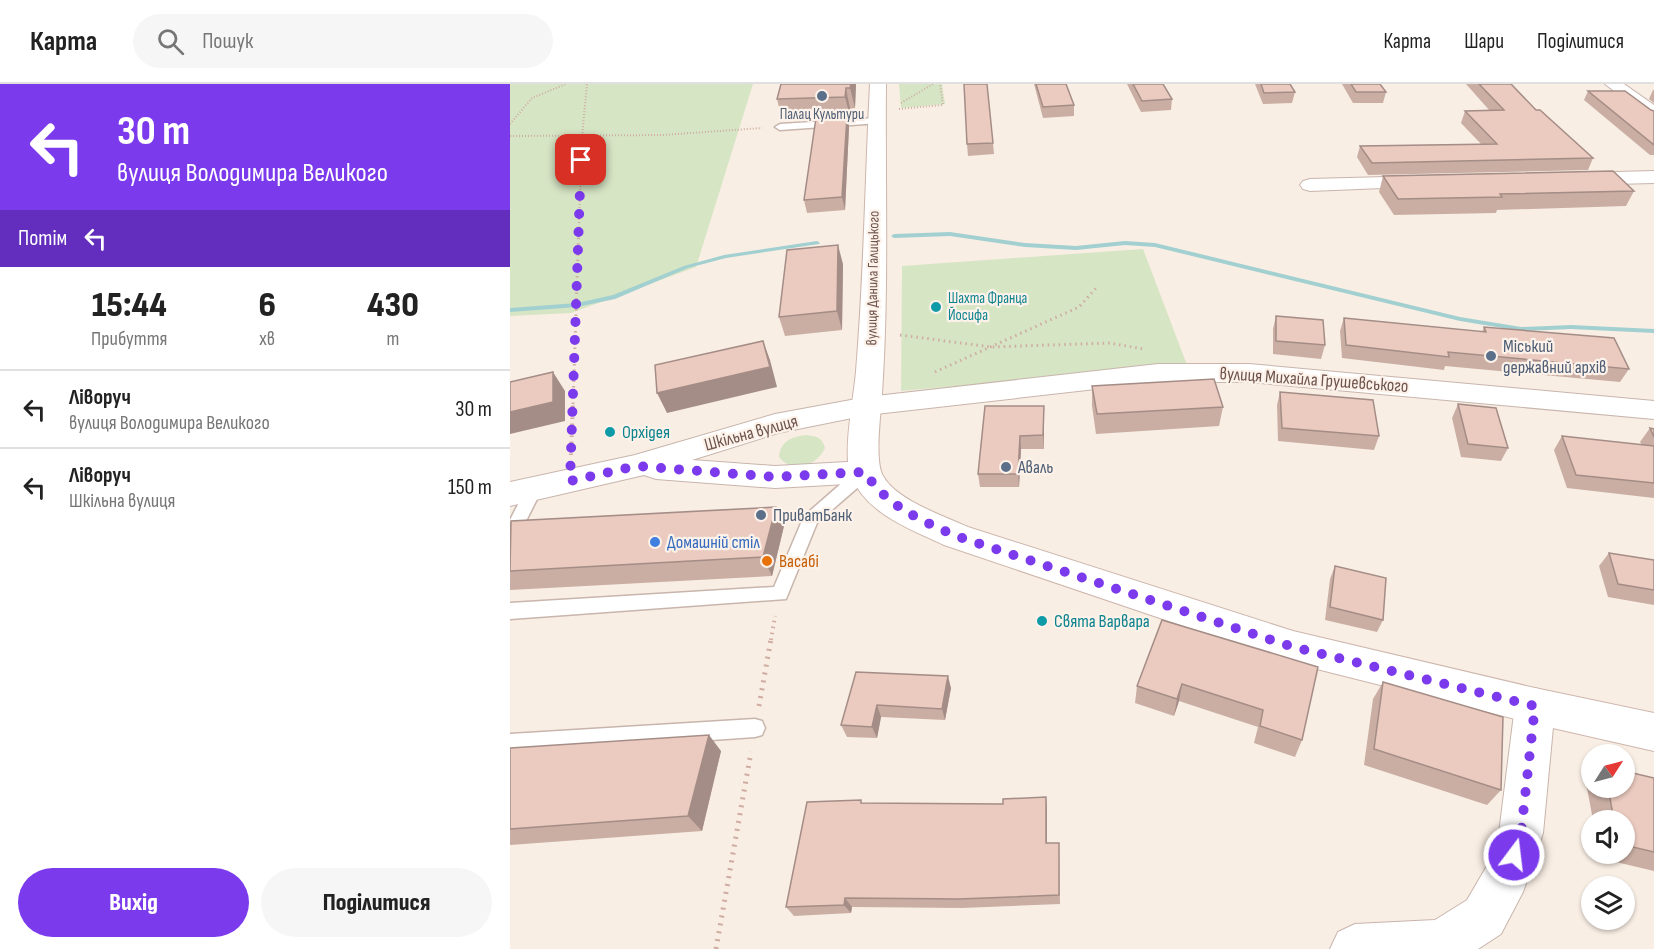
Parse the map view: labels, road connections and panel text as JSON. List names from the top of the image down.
{
  "streets": {
    "street": ["вулиця Данила Галицького", "вулиця Михайла Грушевського", "Шкільна вулиця"]
  },
  "crossings": [
    ["вулиця Данила Галицького", "вулиця Михайла Грушевського"],
    ["вулиця Данила Галицького", "Шкільна вулиця"],
    ["вулиця Михайла Грушевського", "Шкільна вулиця"]
  ],
  "places": [
    "Палац Культури",
    "Шахта Франца Йосифа",
    "Міський державний архів",
    "Орхідея",
    "Аваль",
    "ПриватБанк",
    "Домашній стіл",
    "Васабі",
    "Свята Варвара"
  ],
  "north": "top right",
  "page": {
    "header": "Карта",
    "search": "Пошук",
    "nav": ["Карта", "Шари", "Поділитися"],
    "turn": ["30 m", "вулиця Володимира Великого"],
    "then": "Потім",
    "eta": [
      "15:44",
      "Прибуття",
      "6",
      "хв",
      "430",
      "m"
    ],
    "list": [
      {
        "name": "Ліворуч",
        "note": "вулиця Володимира Великого",
        "value": "30 m"
      },
      {
        "name": "Ліворуч",
        "note": "Шкільна вулиця",
        "value": "150 m"
      }
    ],
    "buttons": ["Вихід", "Поділитися"]
  }
}
